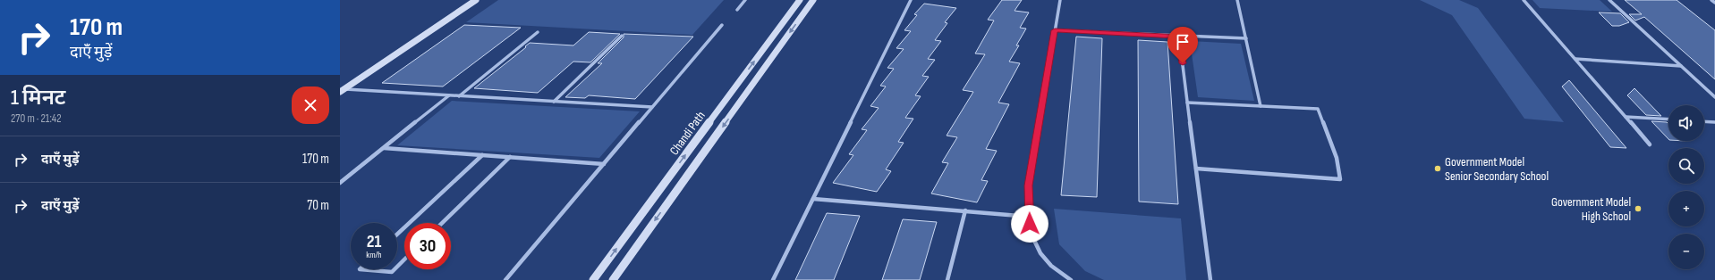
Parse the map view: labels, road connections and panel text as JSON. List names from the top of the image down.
{
  "streets": {
    "main road": ["Chandi Path"]
  },
  "places": ["Government Model Senior Secondary School", "Government Model High School"],
  "page": {
    "turn": ["170 m", "दाएँ मुड़ें"],
    "heading": ["1 मिनट", "270 m · 21:42"],
    "map_buttons": ["+", "−"],
    "list": [
      {
        "name": "दाएँ मुड़ें",
        "value": "170 m"
      },
      {
        "name": "दाएँ मुड़ें",
        "value": "70 m"
      }
    ],
    "speed": "21 km/h",
    "limit": "30"
  }
}
